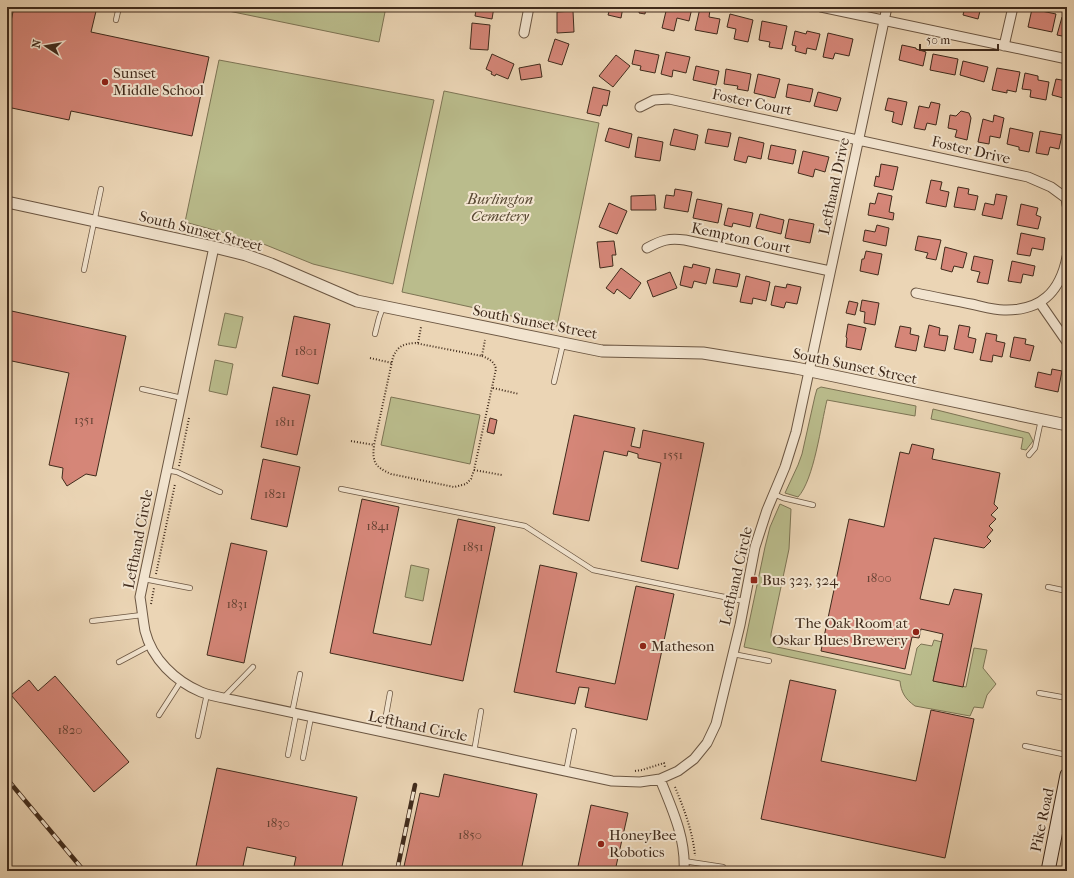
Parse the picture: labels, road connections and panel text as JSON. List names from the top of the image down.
{
  "streets": {
    "main road": ["Pike Road"],
    "street": [
      "Foster Court",
      "Foster Drive",
      "Lefthand Drive",
      "South Sunset Street",
      "Kempton Court",
      "Lefthand Circle"
    ]
  },
  "crossings": [
    ["Foster Court", "Foster Drive"],
    ["Foster Court", "Lefthand Drive"],
    ["Foster Drive", "Lefthand Drive"],
    ["Lefthand Drive", "South Sunset Street"],
    ["Lefthand Drive", "Kempton Court"],
    ["Lefthand Drive", "Lefthand Circle"],
    ["South Sunset Street", "Lefthand Circle"]
  ],
  "parks": ["Burlington Cemetery"],
  "places": {
    "other": [
      "Sunset Middle School",
      "The Oak Room at Oskar Blues Brewery",
      "Matheson",
      "HoneyBee Robotics"
    ],
    "transit": ["Bus 323, 324"]
  },
  "house_numbers": [
    "1801",
    "1351",
    "1811",
    "1551",
    "1821",
    "1841",
    "1851",
    "1800",
    "1831",
    "1820",
    "1830",
    "1850"
  ],
  "scale_bar": "50 m",
  "north": "left"
}
